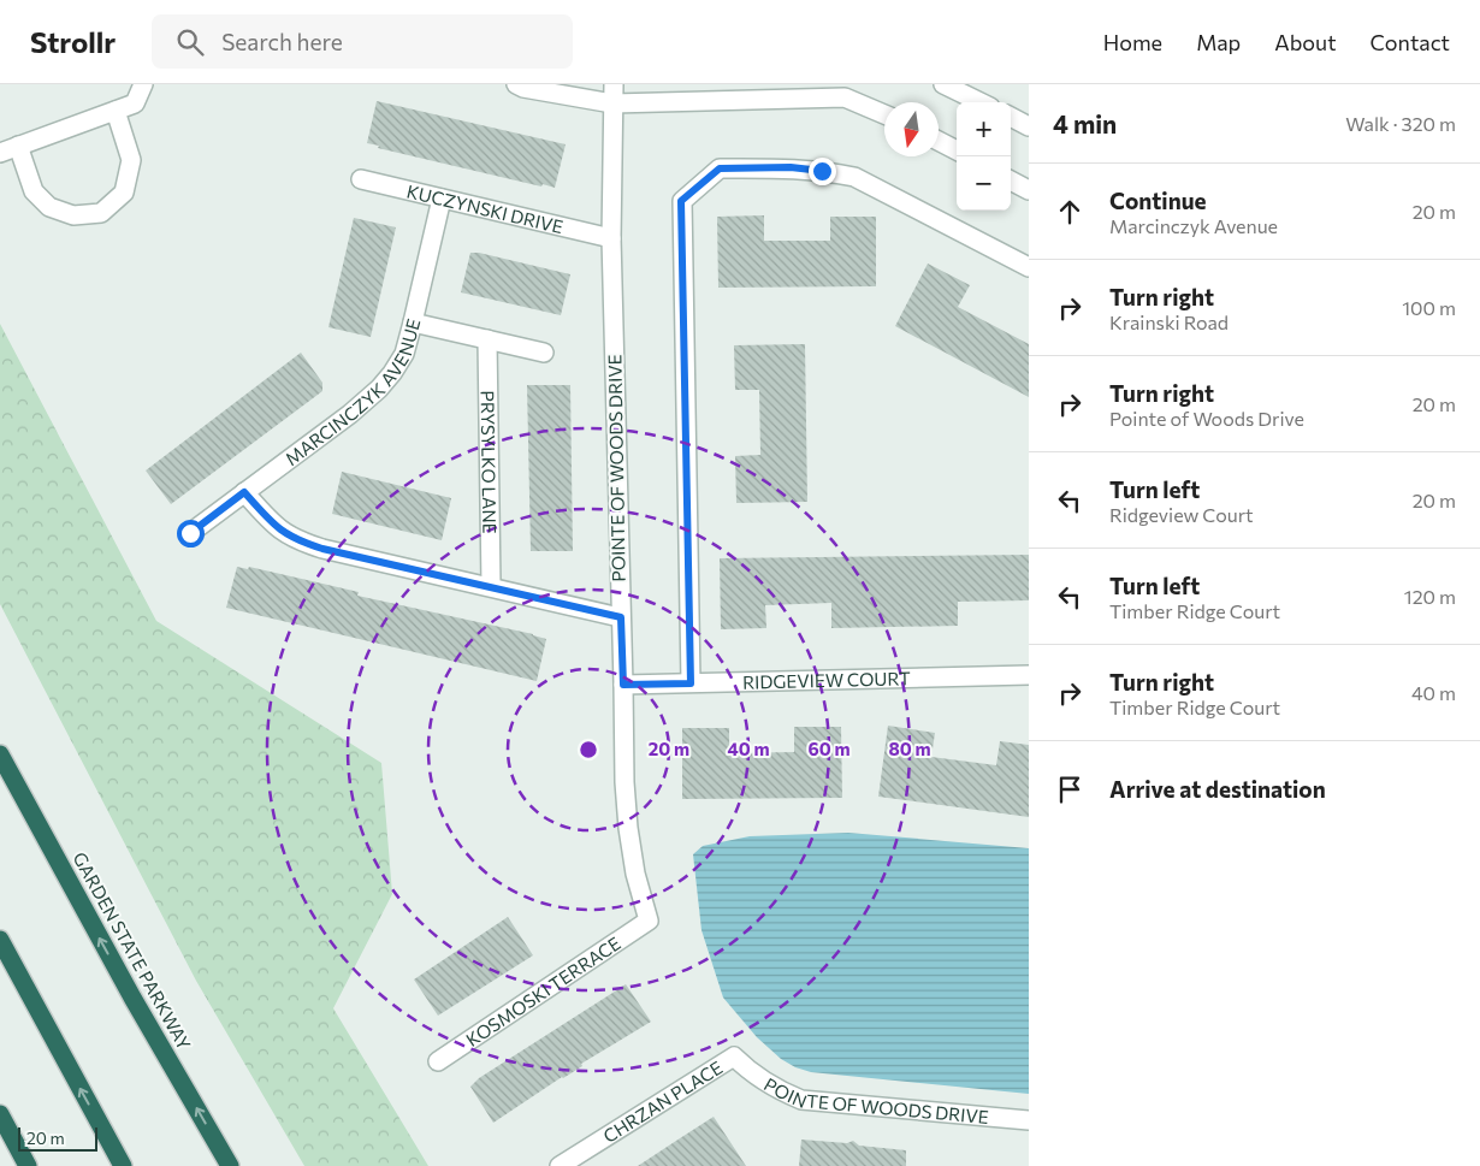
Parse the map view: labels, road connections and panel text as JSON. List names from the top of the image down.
{
  "streets": {
    "highway": ["GARDEN STATE PARKWAY"],
    "street": [
      "KUCZYNSKI DRIVE",
      "MARCINCZYK AVENUE",
      "PRYSYLKO LANE",
      "POINTE OF WOODS DRIVE",
      "RIDGEVIEW COURT",
      "KOSMOSKI TERRACE",
      "CHRZAN PLACE"
    ]
  },
  "crossings": [
    ["KUCZYNSKI DRIVE", "MARCINCZYK AVENUE"],
    ["KUCZYNSKI DRIVE", "POINTE OF WOODS DRIVE"],
    ["POINTE OF WOODS DRIVE", "RIDGEVIEW COURT"],
    ["POINTE OF WOODS DRIVE", "KOSMOSKI TERRACE"],
    ["POINTE OF WOODS DRIVE", "CHRZAN PLACE"]
  ],
  "scale_bar": "20 m",
  "north": "bottom",
  "page": {
    "header": "Strollr",
    "search": "Search here",
    "nav": [
      "Home",
      "Map",
      "About",
      "Contact"
    ],
    "heading": ["4 min", "Walk · 320 m"],
    "map_buttons": ["+", "−"],
    "list": [
      ["Continue", "Marcinczyk Avenue", "20 m"],
      ["Turn right", "Krainski Road", "100 m"],
      ["Turn right", "Pointe of Woods Drive", "20 m"],
      ["Turn left", "Ridgeview Court", "20 m"],
      ["Turn left", "Timber Ridge Court", "120 m"],
      ["Turn right", "Timber Ridge Court", "40 m"],
      "Arrive at destination"
    ],
    "scale": "20 m"
  },
  "rings": [
    "20 m",
    "40 m",
    "60 m",
    "80 m"
  ]
}
